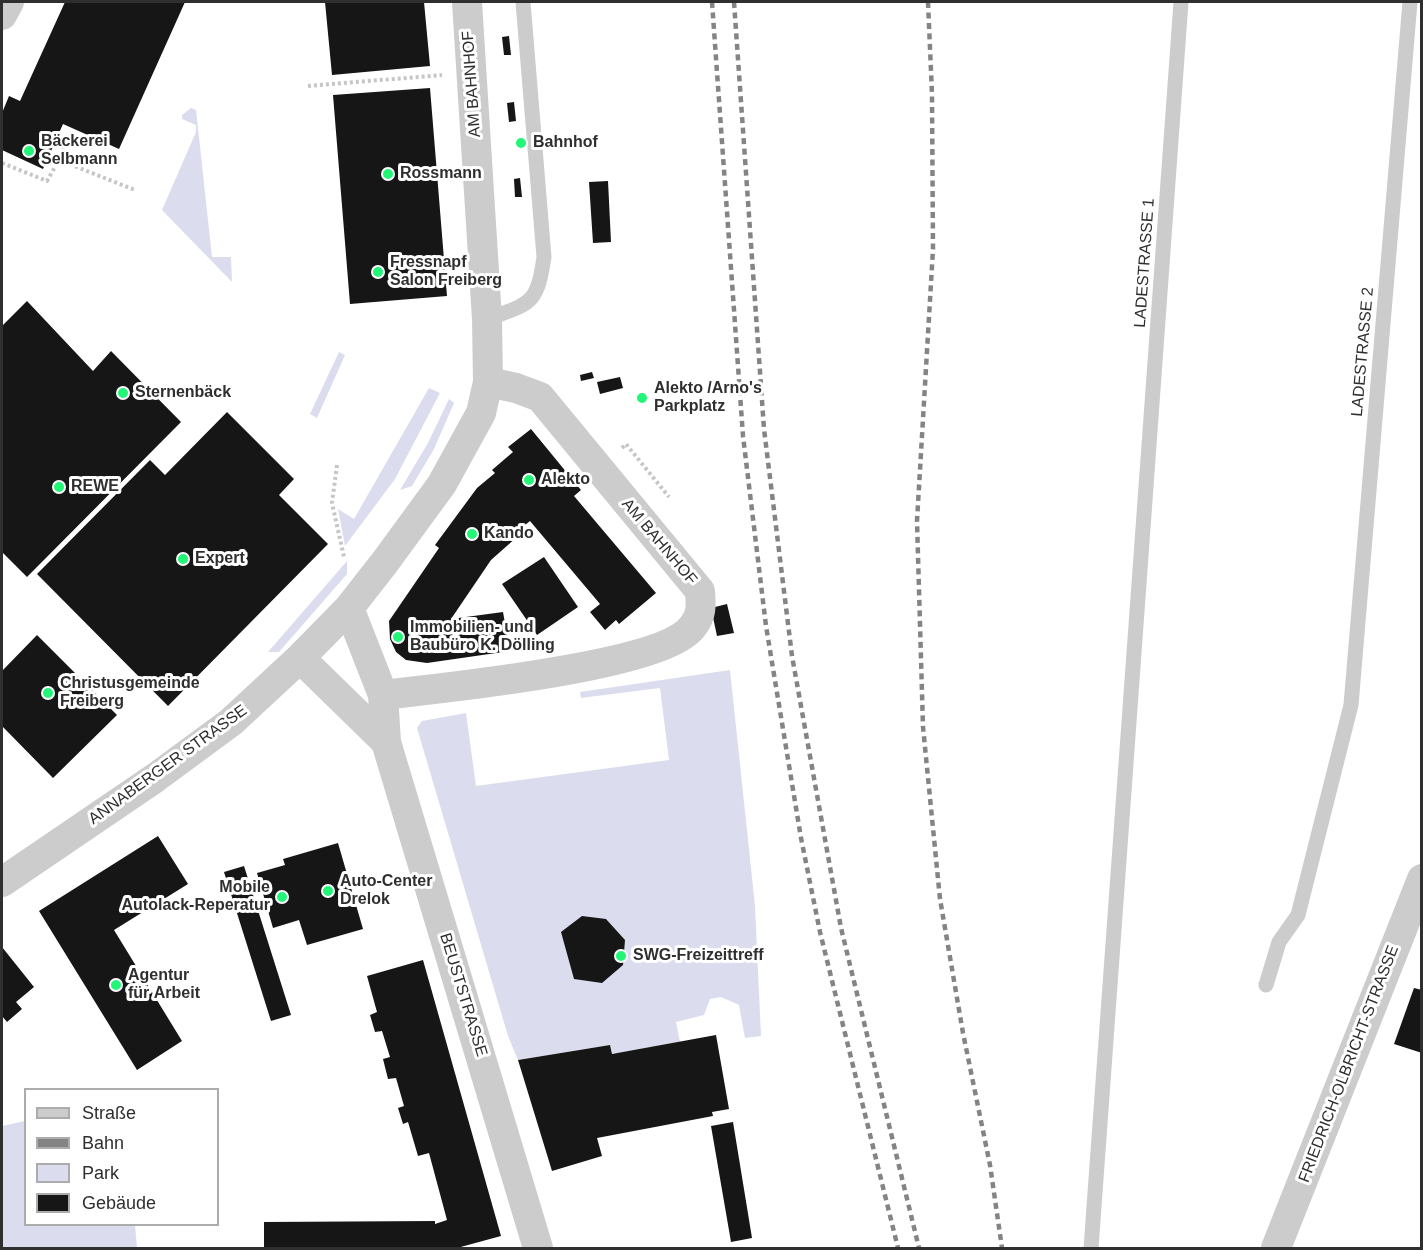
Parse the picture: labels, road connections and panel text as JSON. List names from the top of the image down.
{
  "streets": {
    "street": [
      "AM BAHNHOF",
      "ANNABERGER STRASSE",
      "BEUSTSTRASSE",
      "FRIEDRICH-OLBRICHT-STRASSE"
    ],
    "lane": ["LADESTRASSE 1", "LADESTRASSE 2"]
  },
  "crossings": [
    ["AM BAHNHOF", "ANNABERGER STRASSE"],
    ["AM BAHNHOF", "BEUSTSTRASSE"],
    ["ANNABERGER STRASSE", "BEUSTSTRASSE"]
  ],
  "places": [
    "Bahnhof",
    "Bäckerei Selbmann",
    "Rossmann",
    "Fressnapf Salon Freiberg",
    "Sternenbäck",
    "Alekto /Arno's Parkplatz",
    "Alekto",
    "REWE",
    "Kando",
    "Expert",
    "Immobilien- und Baubüro K. Dölling",
    "Christusgemeinde Freiberg",
    "Auto-Center Drelok",
    "Mobile Autolack-Reperatur",
    "SWG-Freizeittreff",
    "Agentur für Arbeit"
  ],
  "legend": [
    "Straße",
    "Bahn",
    "Park",
    "Gebäude"
  ]
}
